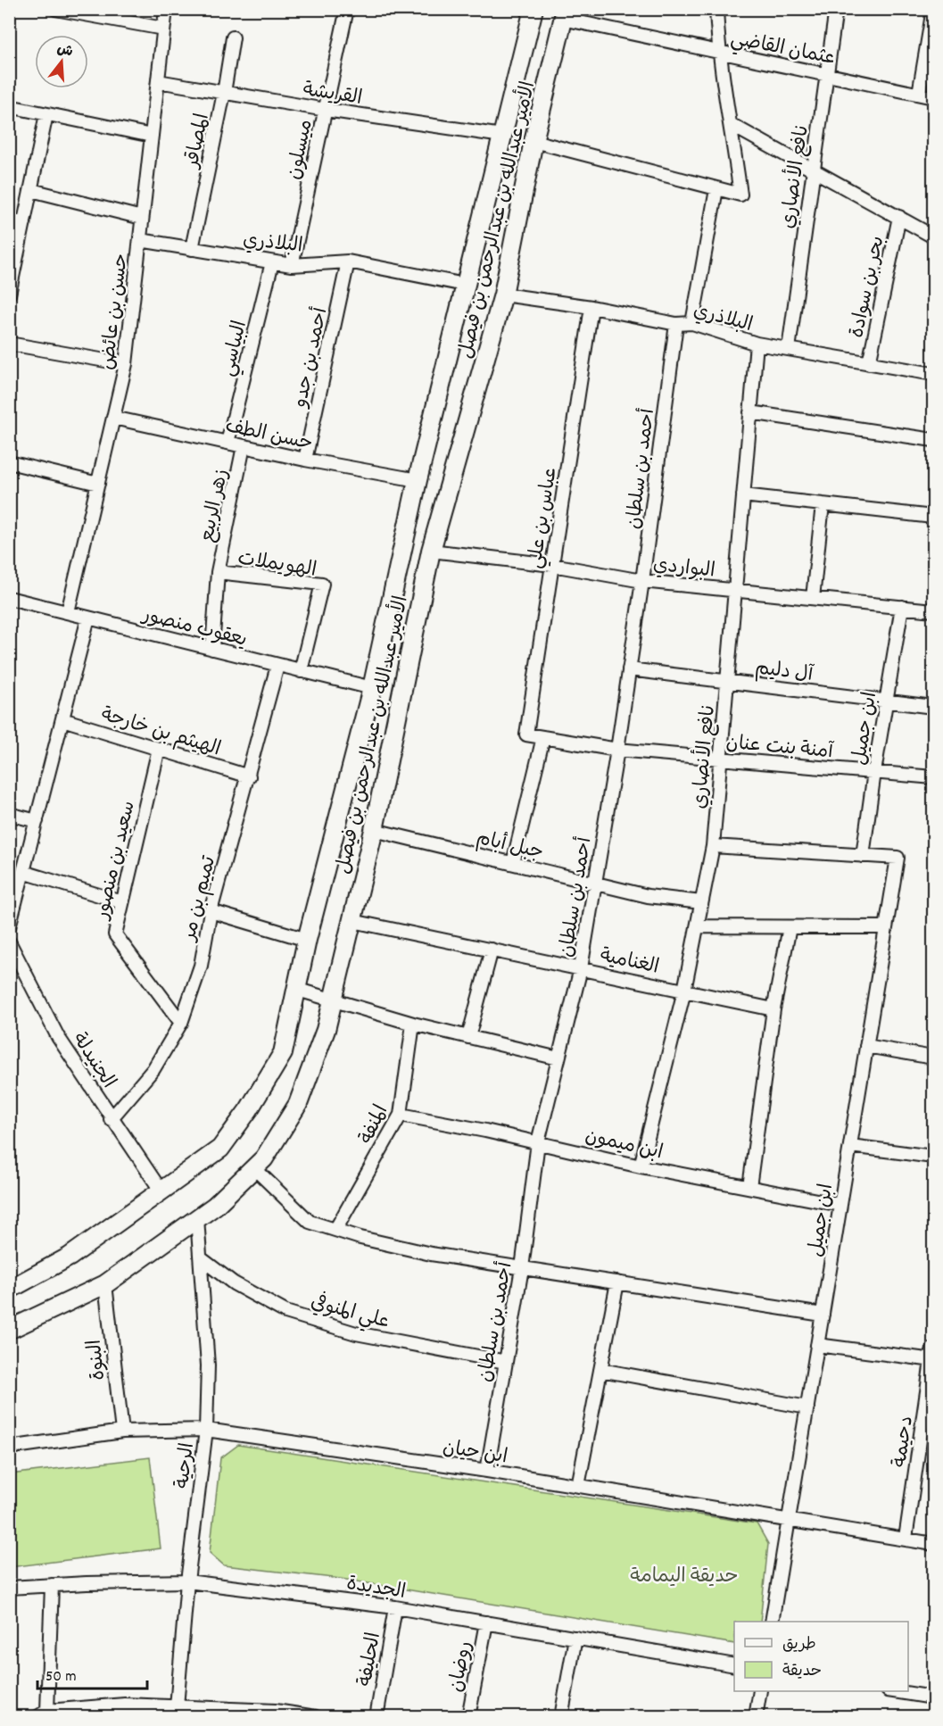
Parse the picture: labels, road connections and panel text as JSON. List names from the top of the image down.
{
  "streets": {
    "main road": ["الأمير عبدالله بن عبدالرحمن بن فيصل"],
    "street": [
      "عثمان القاضي",
      "القريشة",
      "المصاقر",
      "ميسلون",
      "نافع الأنصاري",
      "البلاذري",
      "بحر بن سوادة",
      "حسن بن عائض",
      "البياسي",
      "أحمد بن جدو",
      "حسن الطف",
      "أحمد بن سلطان",
      "زهر الربيع",
      "عباس بن علي",
      "الهويملات",
      "البواردي",
      "يعقوب منصور",
      "آل دليم",
      "ابن جميل",
      "الهيثم بن خارجة",
      "آمنة بنت عنان",
      "جبل أبام",
      "سعيد بن منصور",
      "تميم بن مر",
      "الغنامية",
      "الجنيدلة",
      "المنفة",
      "ابن ميمون",
      "علي المنوفي",
      "البنوة",
      "دحيمة",
      "ابن حيان",
      "الرحية",
      "الجديدة",
      "الحليفة",
      "روضان"
    ]
  },
  "crossings": [
    ["عثمان القاضي", "نافع الأنصاري"],
    ["عثمان القاضي", "الأمير عبدالله بن عبدالرحمن بن فيصل"],
    ["القريشة", "المصاقر"],
    ["القريشة", "ميسلون"],
    ["القريشة", "الأمير عبدالله بن عبدالرحمن بن فيصل"],
    ["القريشة", "حسن بن عائض"],
    ["المصاقر", "البلاذري"],
    ["ميسلون", "البلاذري"],
    ["نافع الأنصاري", "البلاذري"],
    ["نافع الأنصاري", "البواردي"],
    ["نافع الأنصاري", "آل دليم"],
    ["نافع الأنصاري", "ابن جميل"],
    ["نافع الأنصاري", "آمنة بنت عنان"],
    ["نافع الأنصاري", "جبل أبام"],
    ["نافع الأنصاري", "الغنامية"],
    ["نافع الأنصاري", "ابن ميمون"],
    ["الأمير عبدالله بن عبدالرحمن بن فيصل", "البلاذري"],
    ["الأمير عبدالله بن عبدالرحمن بن فيصل", "حسن الطف"],
    ["الأمير عبدالله بن عبدالرحمن بن فيصل", "البواردي"],
    ["الأمير عبدالله بن عبدالرحمن بن فيصل", "يعقوب منصور"],
    ["الأمير عبدالله بن عبدالرحمن بن فيصل", "جبل أبام"],
    ["الأمير عبدالله بن عبدالرحمن بن فيصل", "الغنامية"],
    ["الأمير عبدالله بن عبدالرحمن بن فيصل", "الجنيدلة"],
    ["الأمير عبدالله بن عبدالرحمن بن فيصل", "البنوة"],
    ["الأمير عبدالله بن عبدالرحمن بن فيصل", "الرحية"],
    ["البلاذري", "بحر بن سوادة"],
    ["البلاذري", "حسن بن عائض"],
    ["البلاذري", "البياسي"],
    ["البلاذري", "أحمد بن جدو"],
    ["البلاذري", "أحمد بن سلطان"],
    ["البلاذري", "عباس بن علي"],
    ["حسن بن عائض", "حسن الطف"],
    ["حسن بن عائض", "يعقوب منصور"],
    ["البياسي", "حسن الطف"],
    ["أحمد بن جدو", "حسن الطف"],
    ["حسن الطف", "زهر الربيع"],
    ["أحمد بن سلطان", "البواردي"],
    ["أحمد بن سلطان", "آل دليم"],
    ["أحمد بن سلطان", "آمنة بنت عنان"],
    ["أحمد بن سلطان", "جبل أبام"],
    ["أحمد بن سلطان", "الغنامية"],
    ["أحمد بن سلطان", "ابن ميمون"],
    ["أحمد بن سلطان", "علي المنوفي"],
    ["أحمد بن سلطان", "ابن حيان"],
    ["زهر الربيع", "الهويملات"],
    ["عباس بن علي", "البواردي"],
    ["عباس بن علي", "آمنة بنت عنان"],
    ["الهويملات", "يعقوب منصور"],
    ["البواردي", "ابن جميل"],
    ["يعقوب منصور", "تميم بن مر"],
    ["آل دليم", "ابن جميل"],
    ["ابن جميل", "آمنة بنت عنان"],
    ["ابن جميل", "ابن ميمون"],
    ["ابن جميل", "ابن حيان"],
    ["الهيثم بن خارجة", "سعيد بن منصور"],
    ["الهيثم بن خارجة", "تميم بن مر"],
    ["سعيد بن منصور", "تميم بن مر"],
    ["تميم بن مر", "الجنيدلة"],
    ["المنفة", "ابن ميمون"],
    ["علي المنوفي", "الرحية"],
    ["البنوة", "ابن حيان"],
    ["دحيمة", "ابن حيان"],
    ["ابن حيان", "الرحية"],
    ["الرحية", "الجديدة"],
    ["الجديدة", "الحليفة"],
    ["الجديدة", "روضان"]
  ],
  "parks": ["حديقة اليمامة"],
  "legend": ["طريق", "حديقة"],
  "scale_bar": "50 m",
  "north": "top"
}
